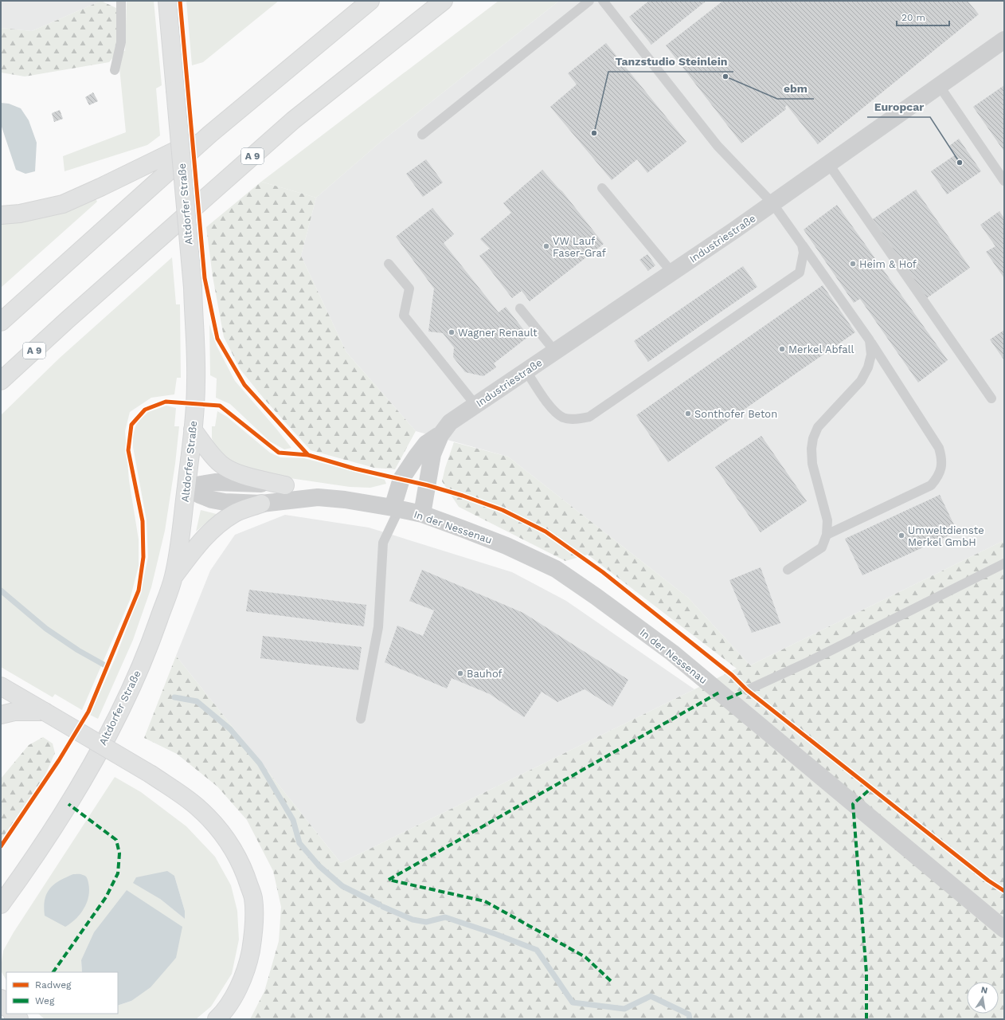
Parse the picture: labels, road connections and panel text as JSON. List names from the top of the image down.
{
  "streets": {
    "main road": ["A 9", "Altdorfer Straße"],
    "street": ["Industriestraße", "In der Nessenau"]
  },
  "crossings": [
    ["Altdorfer Straße", "In der Nessenau"],
    ["Industriestraße", "In der Nessenau"]
  ],
  "places": [
    "ebm",
    "Tanzstudio Steinlein",
    "Europcar",
    "VW Lauf Faser-Graf",
    "Heim & Hof",
    "Wagner Renault",
    "Merkel Abfall",
    "Sonthofer Beton",
    "Umweltdienste Merkel GmbH",
    "Bauhof"
  ],
  "legend": ["Radweg", "Weg"],
  "scale_bar": "20 m",
  "north": "top"
}
